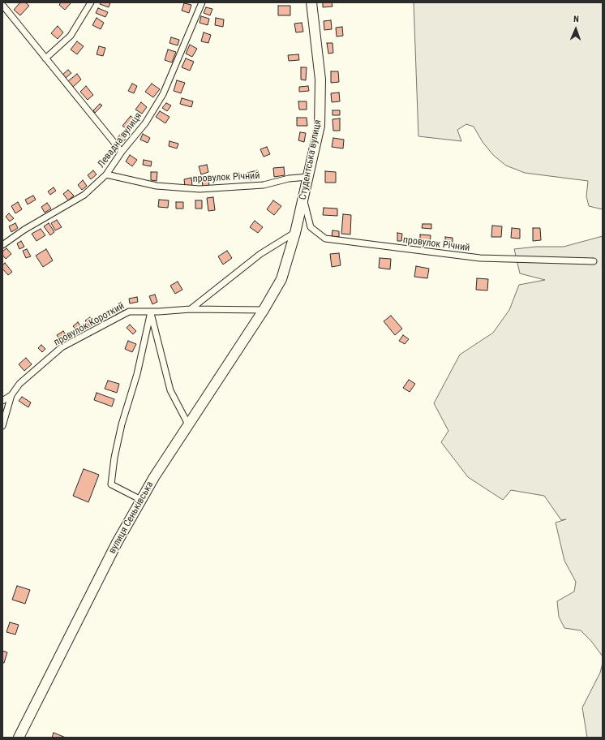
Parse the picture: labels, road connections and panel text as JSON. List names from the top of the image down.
{
  "streets": {
    "main road": ["Студентська вулиця", "вулиця Сенькiвська"],
    "street": [
      "Левадна вулиця",
      "провулок Річний",
      "провулок Рiчний",
      "провулок Короткий"
    ]
  },
  "crossings": [
    ["Левадна вулиця", "провулок Річний"],
    ["Студентська вулиця", "провулок Річний"],
    ["Студентська вулиця", "провулок Рiчний"],
    ["Студентська вулиця", "провулок Короткий"],
    ["Студентська вулиця", "вулиця Сенькiвська"],
    ["провулок Короткий", "вулиця Сенькiвська"]
  ],
  "north": "top"
}
